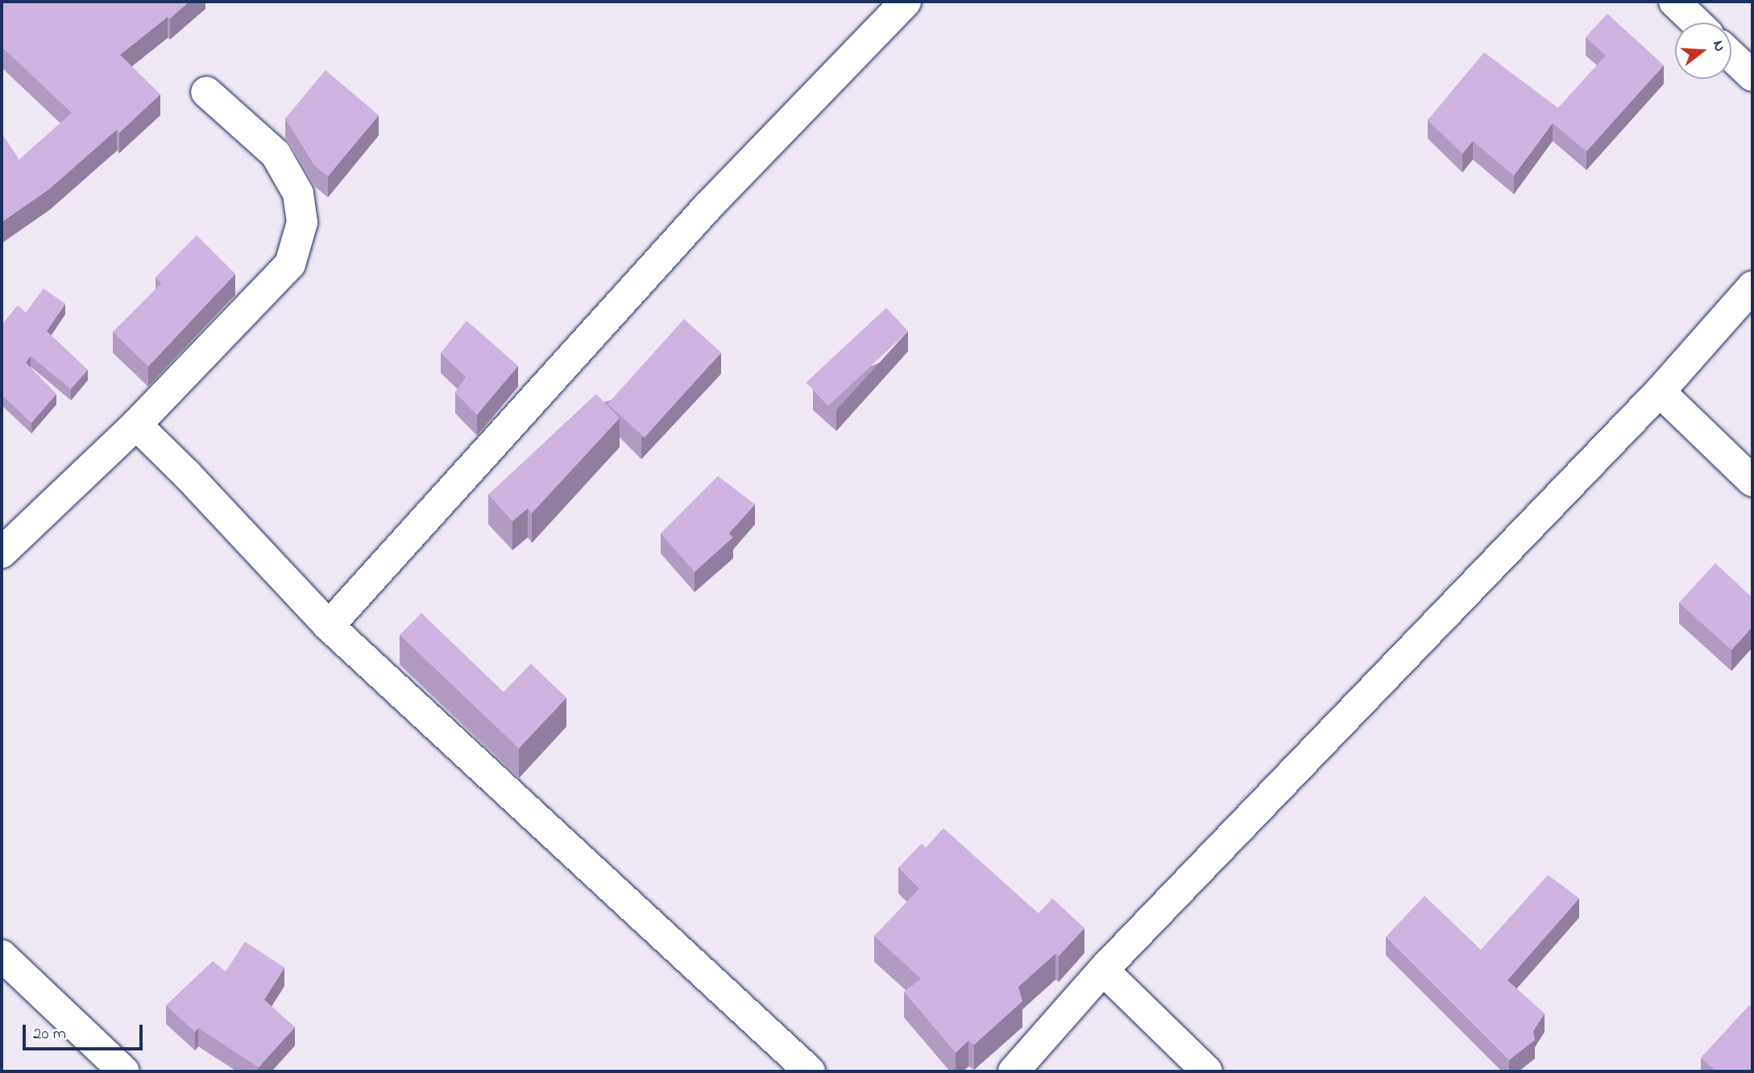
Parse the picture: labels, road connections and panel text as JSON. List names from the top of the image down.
{
  "scale_bar": "20 m",
  "north": "right"
}
